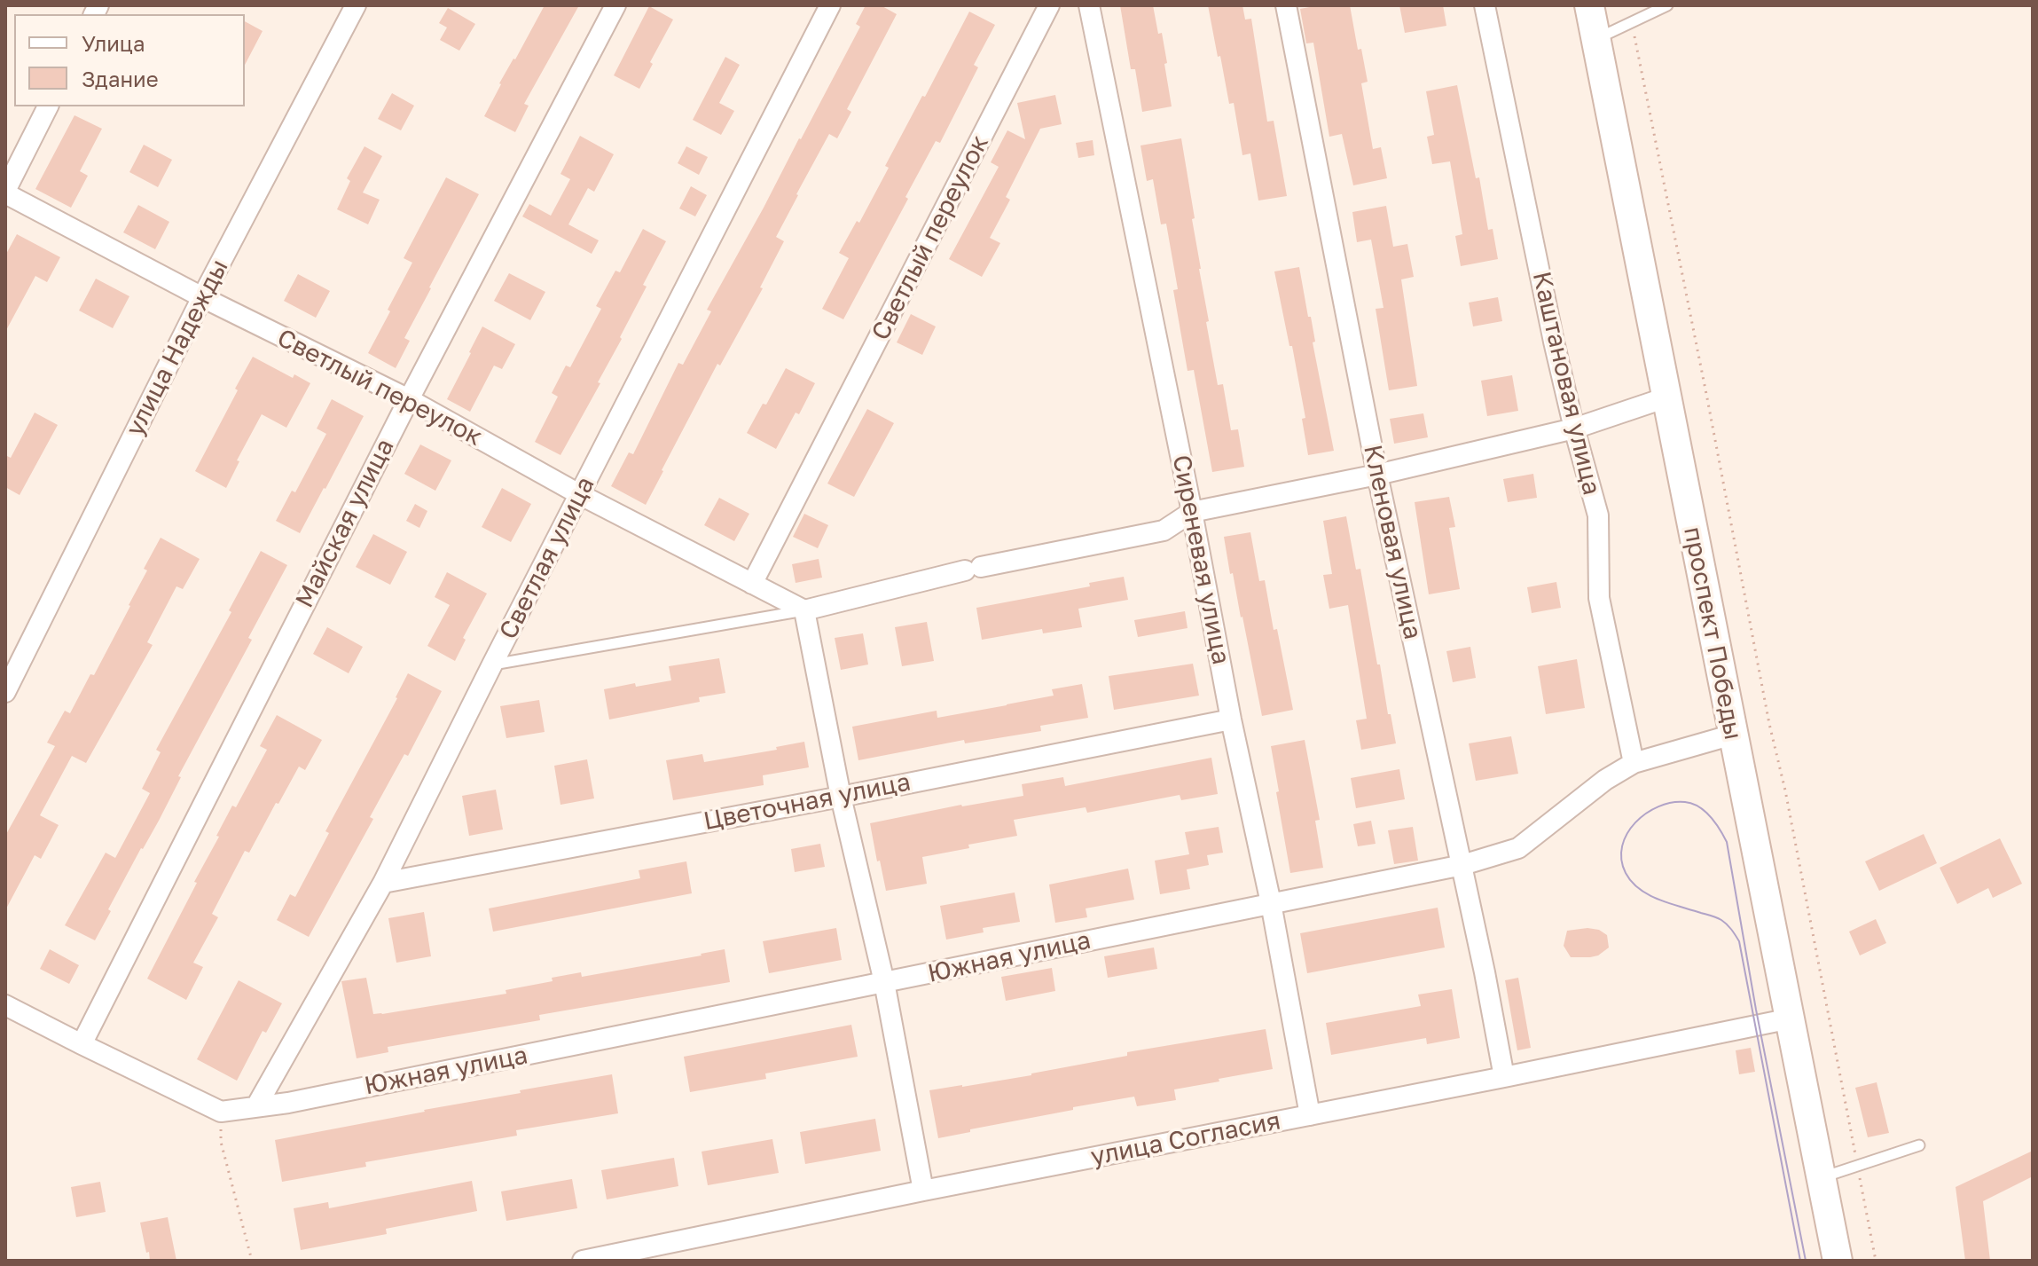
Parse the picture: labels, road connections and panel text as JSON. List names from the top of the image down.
{
  "streets": {
    "main road": ["проспект Победы"],
    "street": [
      "Светлый переулок",
      "улица Надежды",
      "Каштановая улица",
      "Майская улица",
      "Кленовая улица",
      "Светлая улица",
      "Сиреневая улица",
      "Цветочная улица",
      "Южная улица",
      "улица Согласия"
    ]
  },
  "crossings": [
    ["Светлый переулок", "улица Надежды"],
    ["Светлый переулок", "Майская улица"],
    ["Светлый переулок", "Светлая улица"],
    ["Каштановая улица", "Южная улица"],
    ["Кленовая улица", "Южная улица"],
    ["Кленовая улица", "улица Согласия"],
    ["Светлая улица", "Цветочная улица"],
    ["Светлая улица", "Южная улица"],
    ["Сиреневая улица", "Цветочная улица"],
    ["Сиреневая улица", "Южная улица"],
    ["Сиреневая улица", "улица Согласия"],
    ["проспект Победы", "Южная улица"],
    ["проспект Победы", "улица Согласия"]
  ],
  "legend": ["Улица", "Здание"]
}
